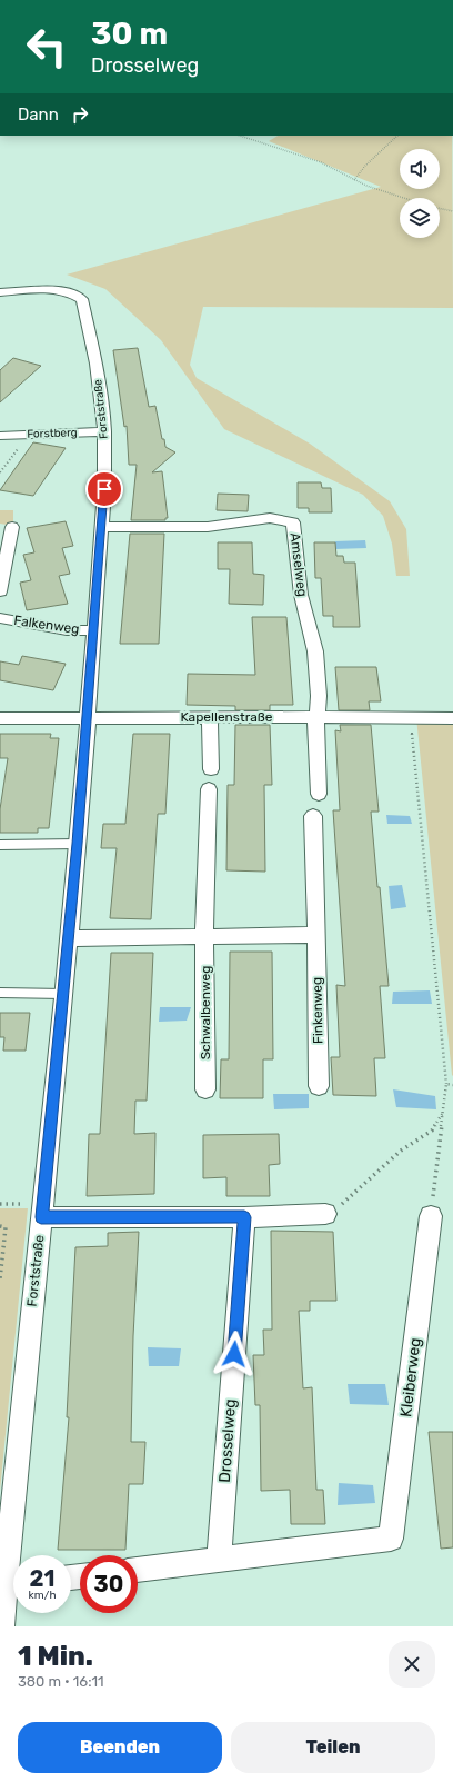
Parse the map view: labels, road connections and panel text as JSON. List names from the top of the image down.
{
  "streets": {
    "street": [
      "Forststraße",
      "Forstberg",
      "Amselweg",
      "Falkenweg",
      "Kapellenstraße",
      "Finkenweg",
      "Schwalbenweg",
      "Kleiberweg",
      "Drosselweg"
    ]
  },
  "crossings": [
    ["Forststraße", "Forstberg"],
    ["Forststraße", "Amselweg"],
    ["Forststraße", "Falkenweg"],
    ["Forststraße", "Kapellenstraße"],
    ["Amselweg", "Kapellenstraße"],
    ["Kleiberweg", "Drosselweg"]
  ],
  "page": {
    "turn": ["30 m", "Drosselweg"],
    "then": "Dann",
    "speed": "21 km/h",
    "limit": "30",
    "heading": ["1 Min.", "380 m · 16:11"],
    "buttons": ["Beenden", "Teilen"]
  }
}
